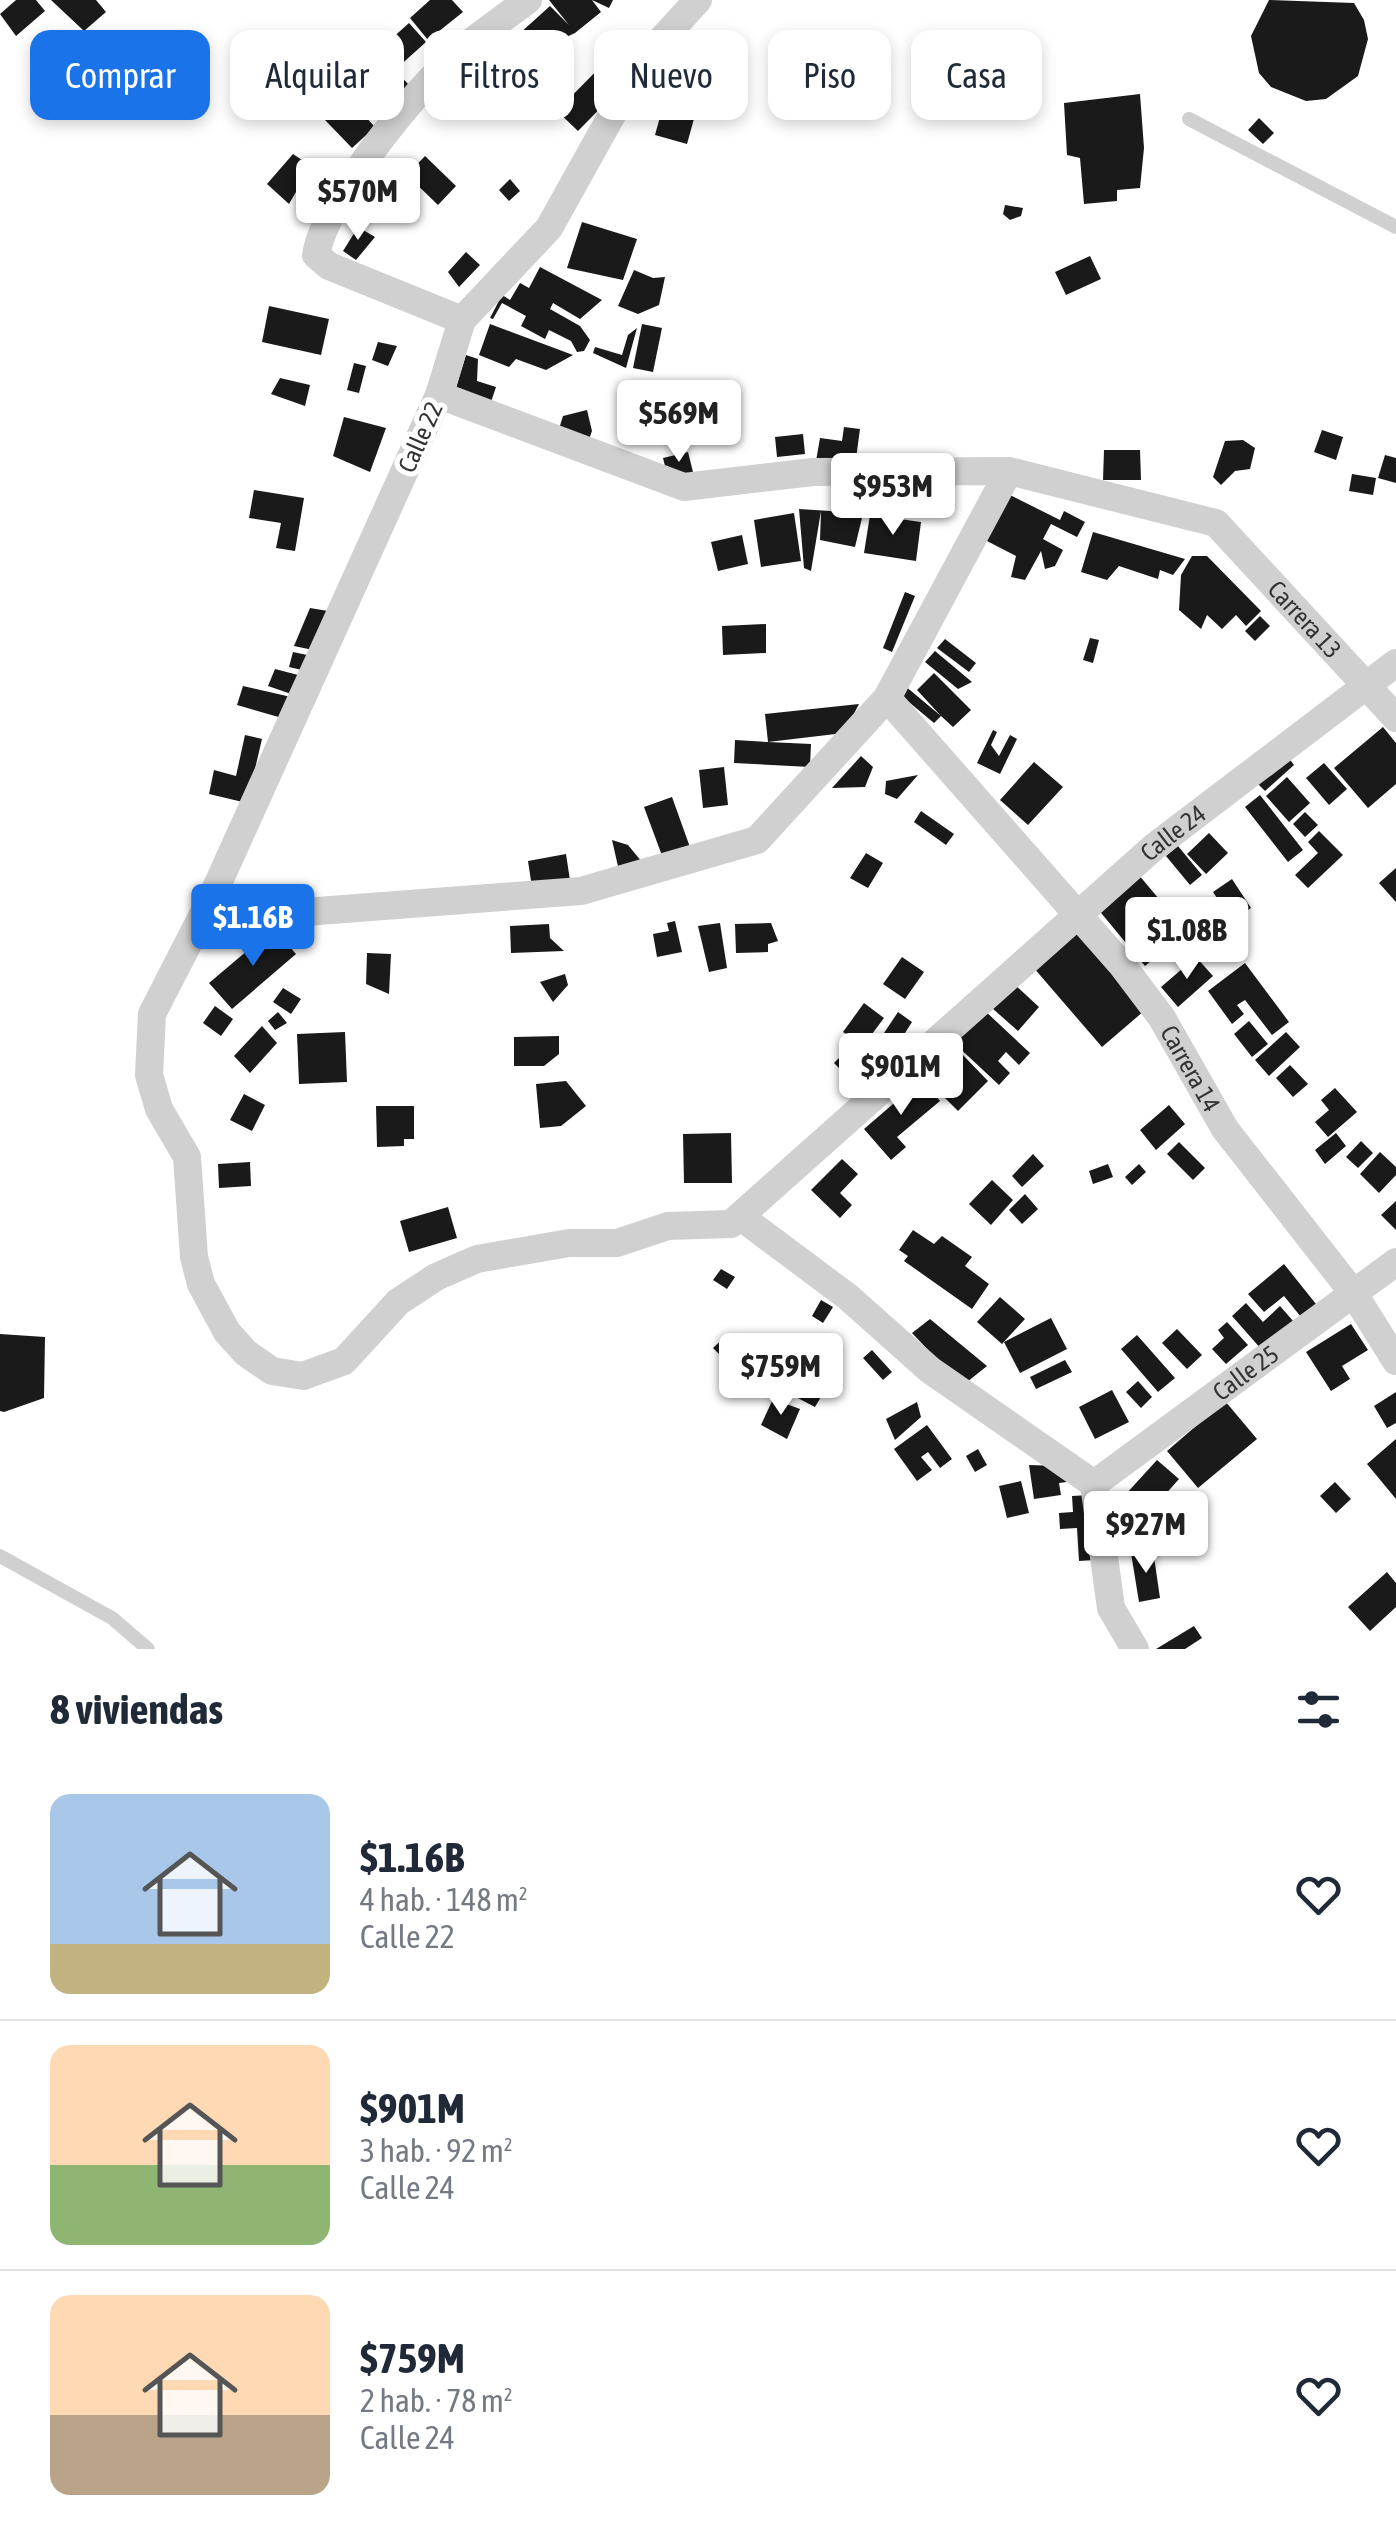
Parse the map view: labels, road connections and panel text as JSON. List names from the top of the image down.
{
  "streets": {
    "street": [
      "Calle 22",
      "Carrera 13",
      "Calle 24",
      "Carrera 14",
      "Calle 25"
    ]
  },
  "crossings": [
    ["Calle 22", "Calle 24"],
    ["Carrera 13", "Calle 24"],
    ["Calle 24", "Carrera 14"],
    ["Carrera 14", "Calle 25"]
  ],
  "page": {
    "chip": [
      "Comprar",
      "Alquilar",
      "Filtros",
      "Nuevo",
      "Piso",
      "Casa"
    ],
    "price": [
      "$570M",
      "$569M",
      "$953M",
      "$1.16B",
      "$1.08B",
      "$901M",
      "$759M",
      "$927M"
    ],
    "heading": "8 viviendas",
    "list": [
      {
        "name": "$1.16B",
        "note": "4 hab. · 148 m² · Calle 22"
      },
      {
        "name": "$901M",
        "note": "3 hab. · 92 m² · Calle 24"
      },
      {
        "name": "$759M",
        "note": "2 hab. · 78 m² · Calle 24"
      }
    ]
  }
}
